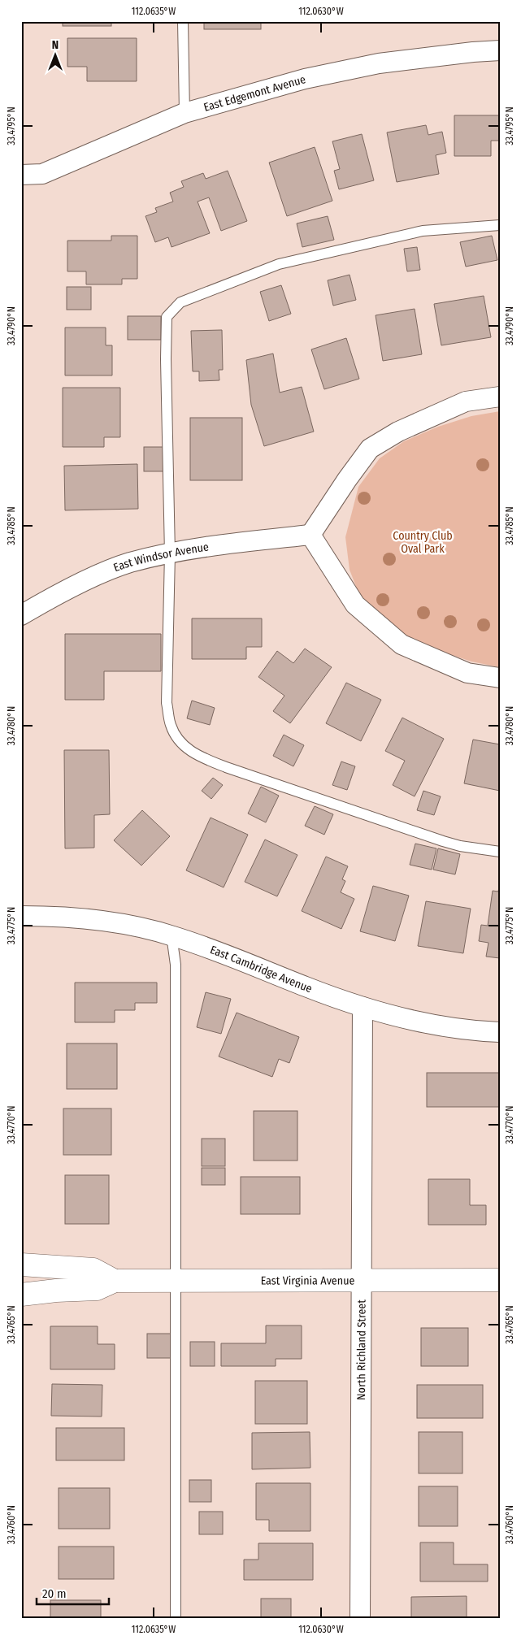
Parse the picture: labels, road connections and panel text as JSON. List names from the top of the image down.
{
  "streets": {
    "street": [
      "East Edgemont Avenue",
      "East Windsor Avenue",
      "East Cambridge Avenue",
      "East Virginia Avenue",
      "North Richland Street"
    ]
  },
  "crossings": [
    ["East Cambridge Avenue", "North Richland Street"],
    ["East Virginia Avenue", "North Richland Street"]
  ],
  "parks": ["Country Club Oval Park"],
  "scale_bar": "20 m",
  "north": "top",
  "coordinates": [
    "112.0635°W",
    "112.0630°W",
    "33.4795°N",
    "33.4790°N",
    "33.4785°N",
    "33.4780°N",
    "33.4775°N",
    "33.4770°N",
    "33.4765°N",
    "33.4760°N"
  ]
}
